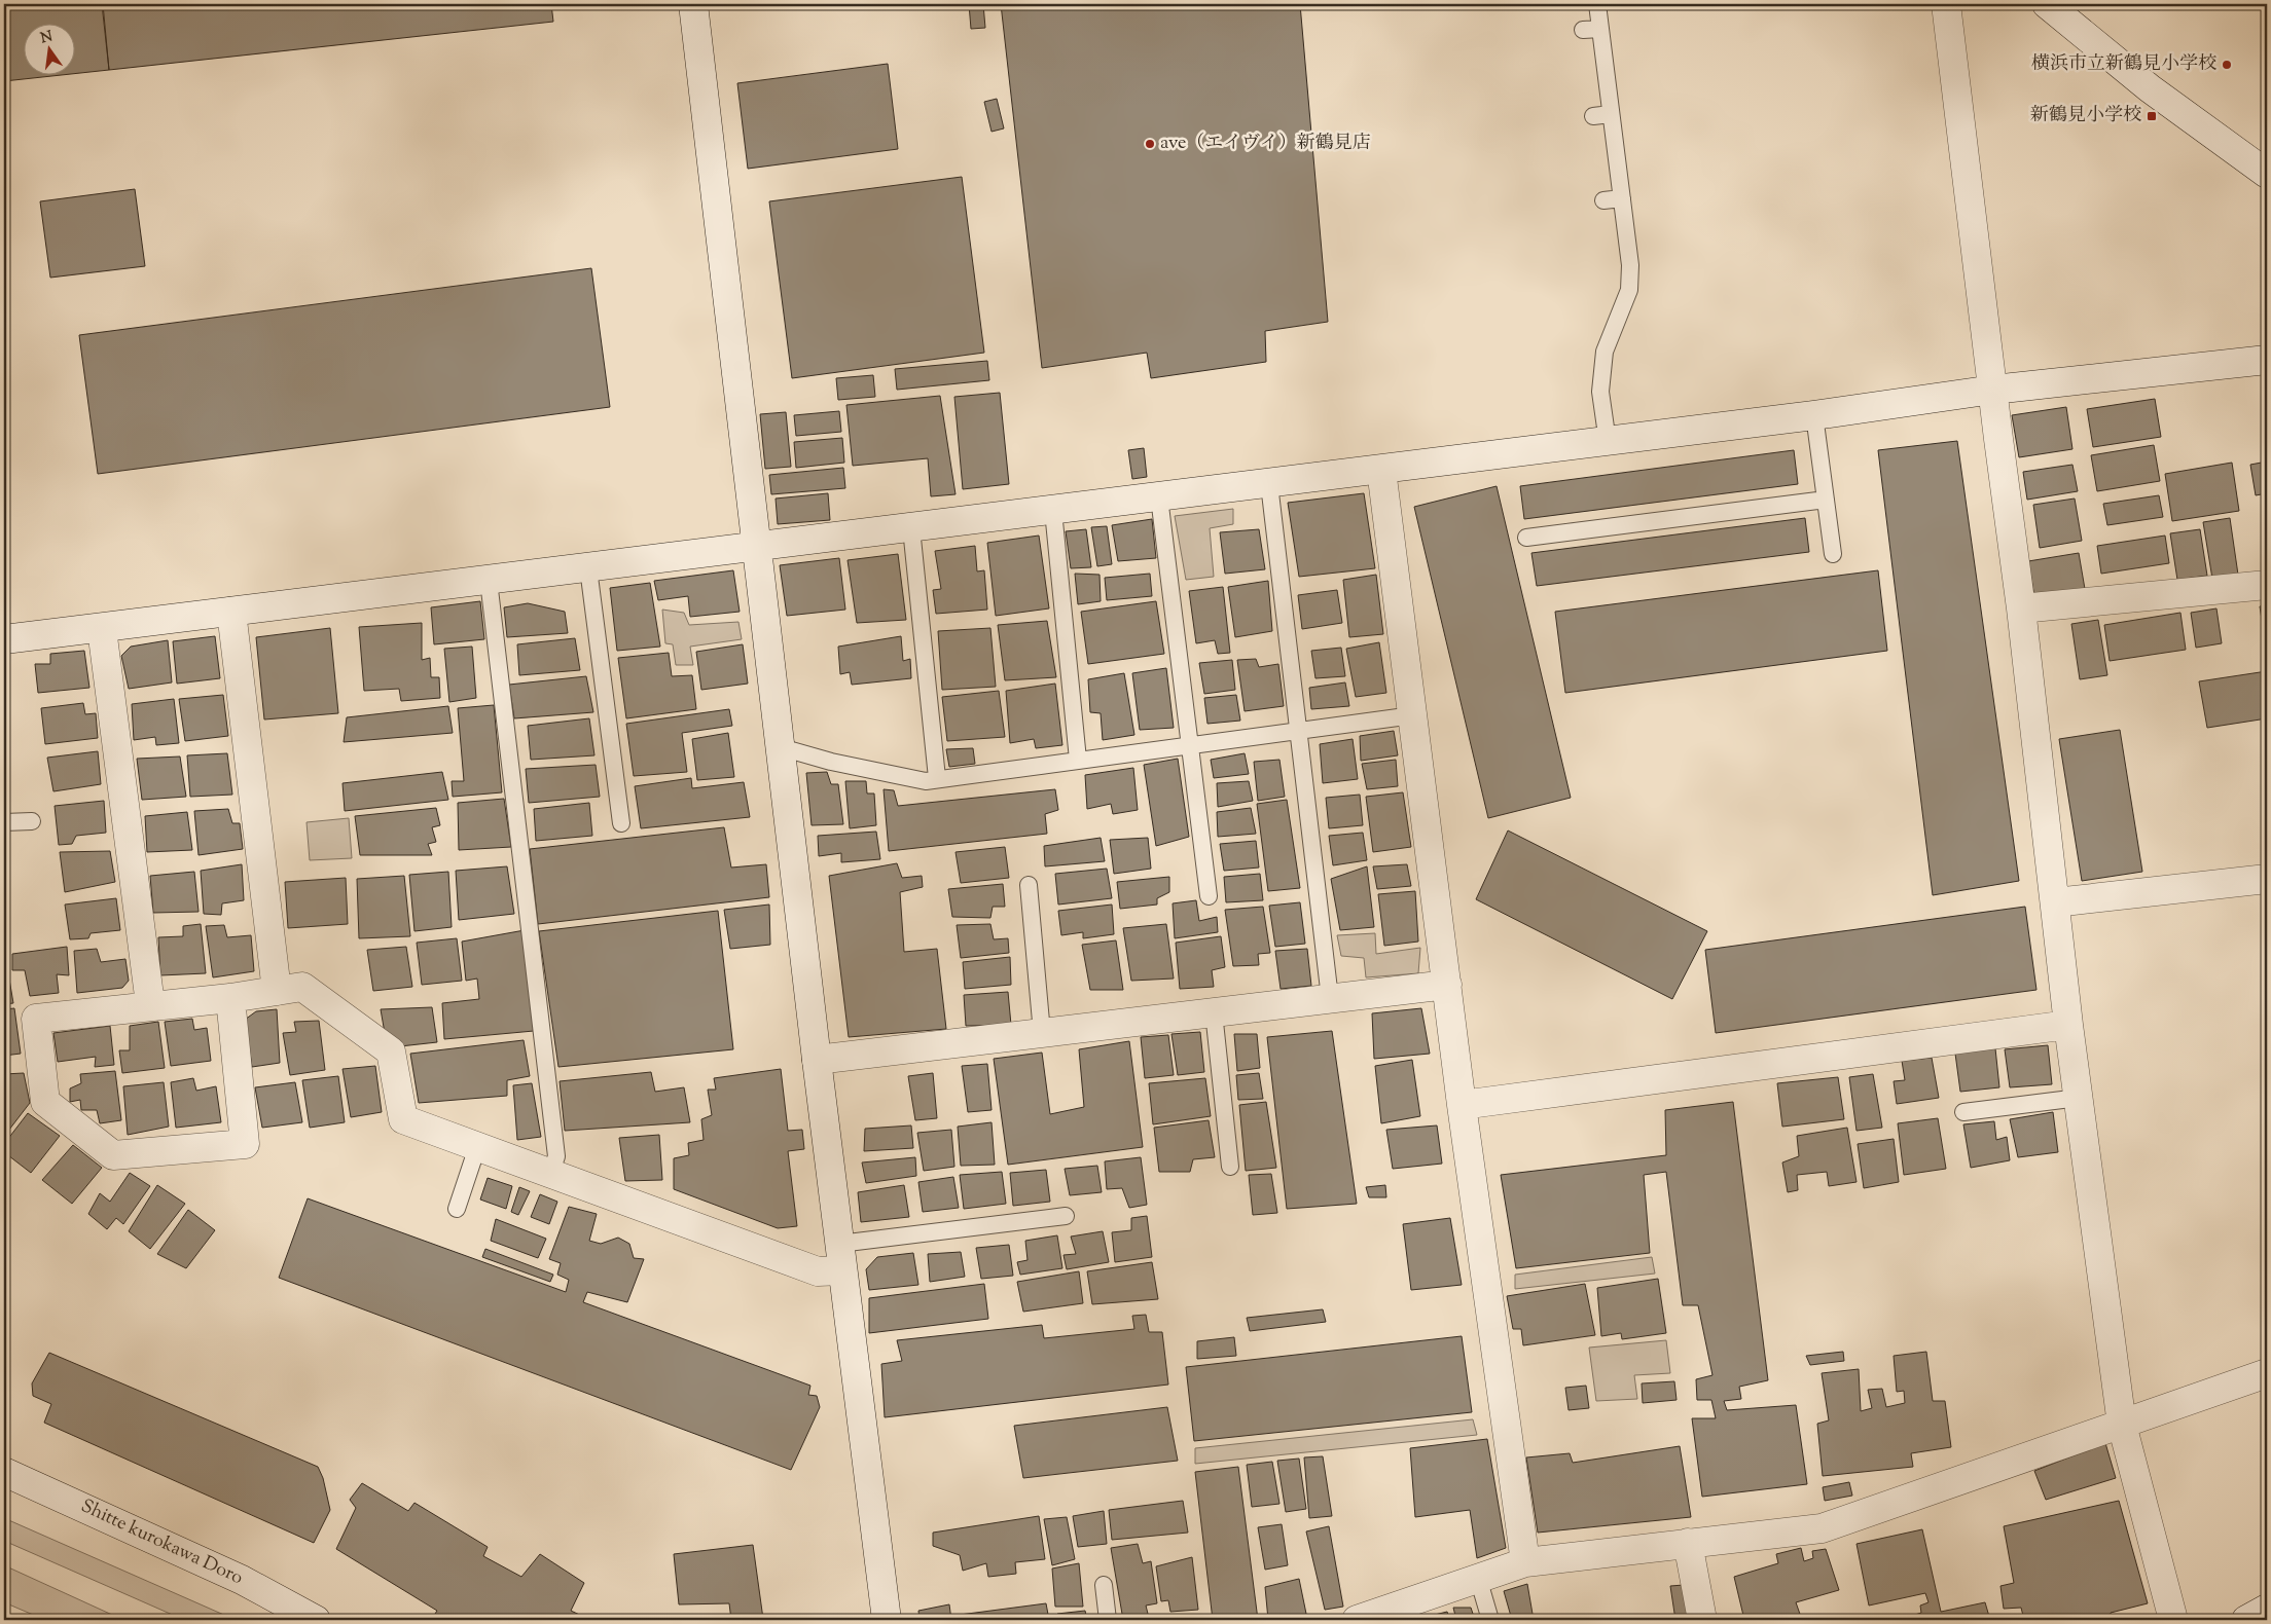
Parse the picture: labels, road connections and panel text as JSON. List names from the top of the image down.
{
  "streets": {
    "street": ["Shitte kurokawa Doro"]
  },
  "places": {
    "other": ["横浜市立新鶴見小学校", "ave（エイヴイ）新鶴見店"],
    "transit": ["新鶴見小学校"]
  },
  "north": "top"
}
